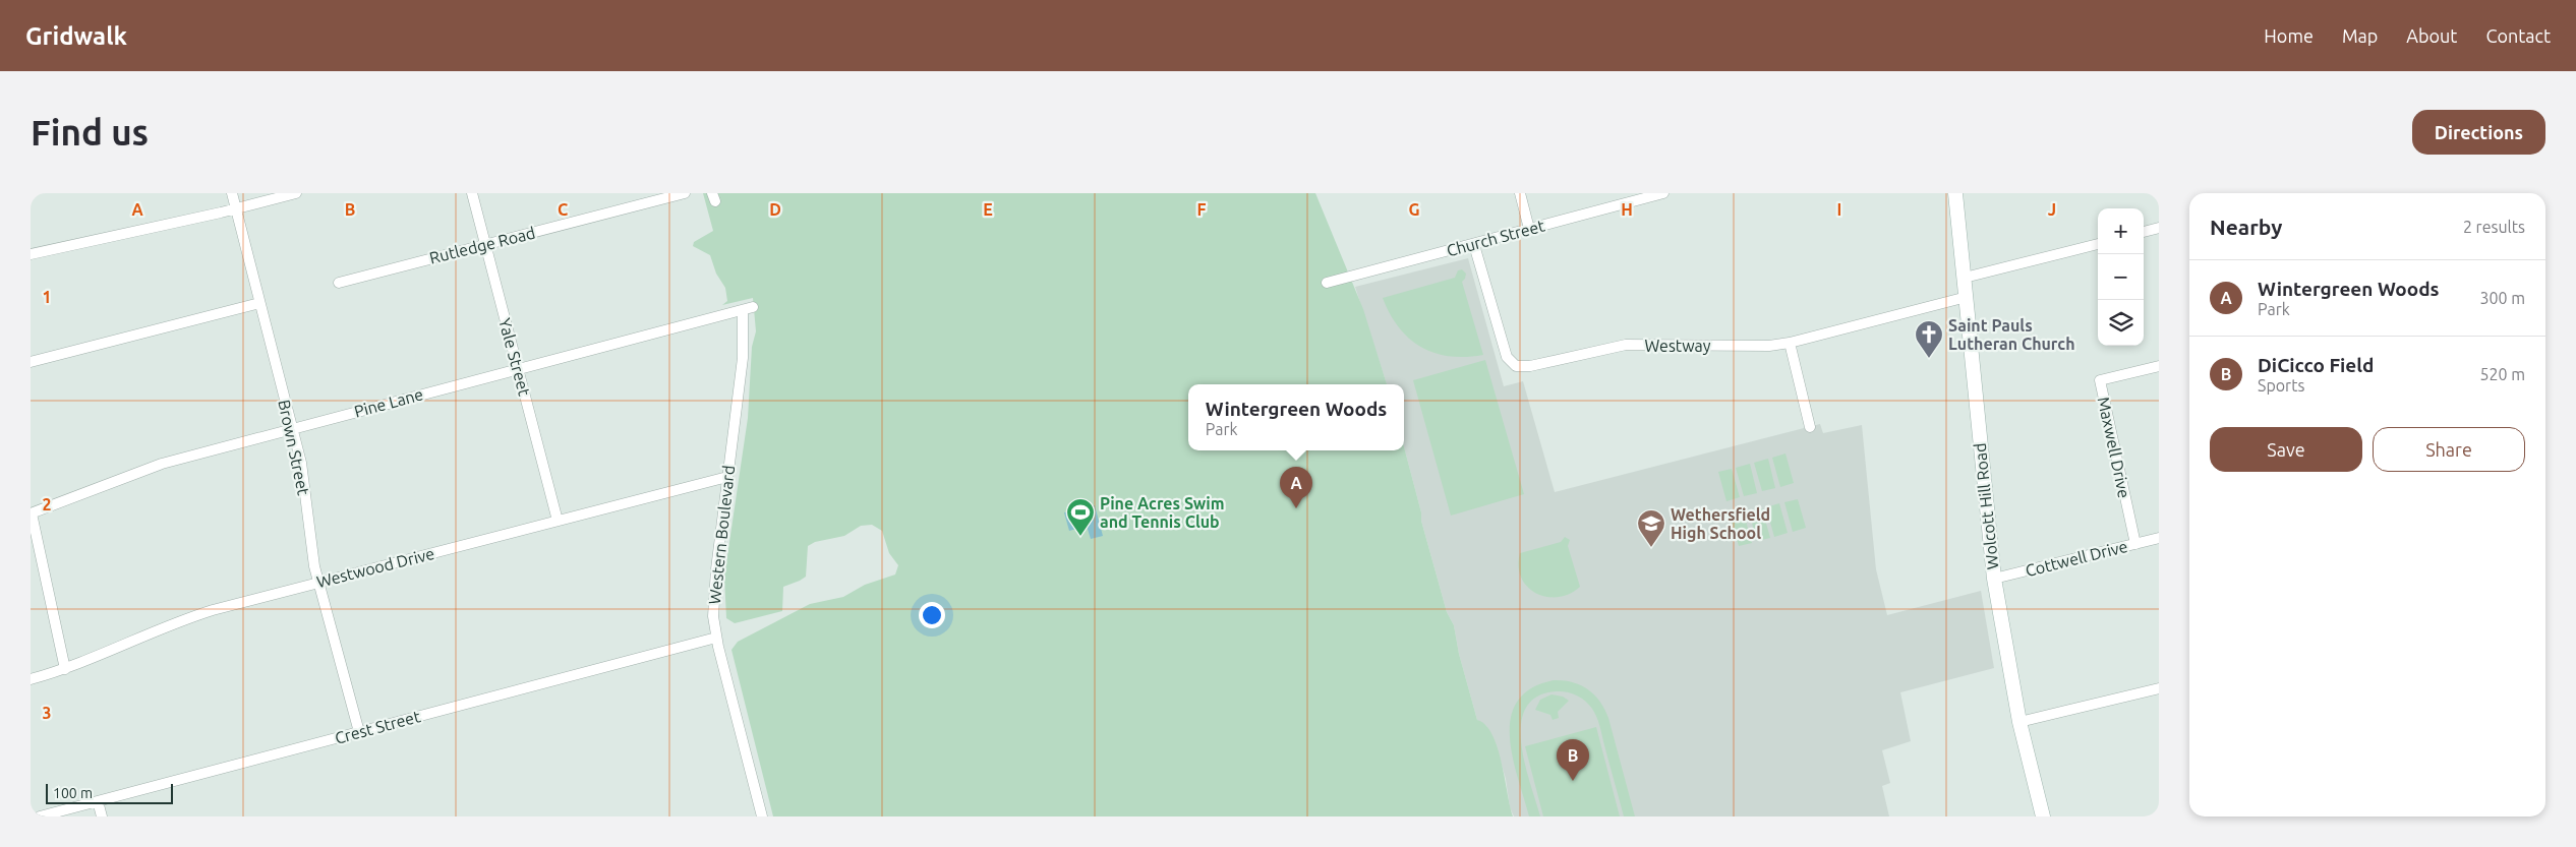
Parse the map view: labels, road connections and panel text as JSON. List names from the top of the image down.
{
  "streets": {
    "street": [
      "Church Street",
      "Rutledge Road",
      "Westway",
      "Yale Street",
      "Pine Lane",
      "Brown Street",
      "Maxwell Drive",
      "Wolcott Hill Road",
      "Western Boulevard",
      "Cottwell Drive",
      "Westwood Drive",
      "Crest Street"
    ]
  },
  "crossings": [
    ["Church Street", "Westway"],
    ["Rutledge Road", "Yale Street"],
    ["Westway", "Wolcott Hill Road"],
    ["Yale Street", "Pine Lane"],
    ["Yale Street", "Westwood Drive"],
    ["Pine Lane", "Brown Street"],
    ["Pine Lane", "Western Boulevard"],
    ["Brown Street", "Westwood Drive"],
    ["Brown Street", "Crest Street"],
    ["Maxwell Drive", "Cottwell Drive"],
    ["Wolcott Hill Road", "Cottwell Drive"],
    ["Western Boulevard", "Westwood Drive"],
    ["Western Boulevard", "Crest Street"]
  ],
  "places": {
    "church": ["Saint Pauls Lutheran Church"],
    "sports": ["Pine Acres Swim and Tennis Club"],
    "school or university": ["Wethersfield High School"]
  },
  "scale_bar": "100 m",
  "page": {
    "header": "Gridwalk",
    "nav": [
      "Home",
      "Map",
      "About",
      "Contact"
    ],
    "buttons": [
      "Directions",
      ["Save", "Share"]
    ],
    "title": "Find us",
    "heading": ["Nearby", "2 results"],
    "map_buttons": ["+", "−"],
    "list": [
      {
        "mark": "A",
        "name": "Wintergreen Woods",
        "note": "Park",
        "value": "300 m"
      },
      {
        "mark": "B",
        "name": "DiCicco Field",
        "note": "Sports",
        "value": "520 m"
      }
    ],
    "popup": ["Wintergreen Woods", "Park"],
    "pins": ["A", "B"],
    "scale": "100 m"
  },
  "grid": {
    "columns": [
      "A",
      "B",
      "C",
      "D",
      "E",
      "F",
      "G",
      "H",
      "I",
      "J"
    ],
    "rows": ["1", "2", "3"]
  }
}
